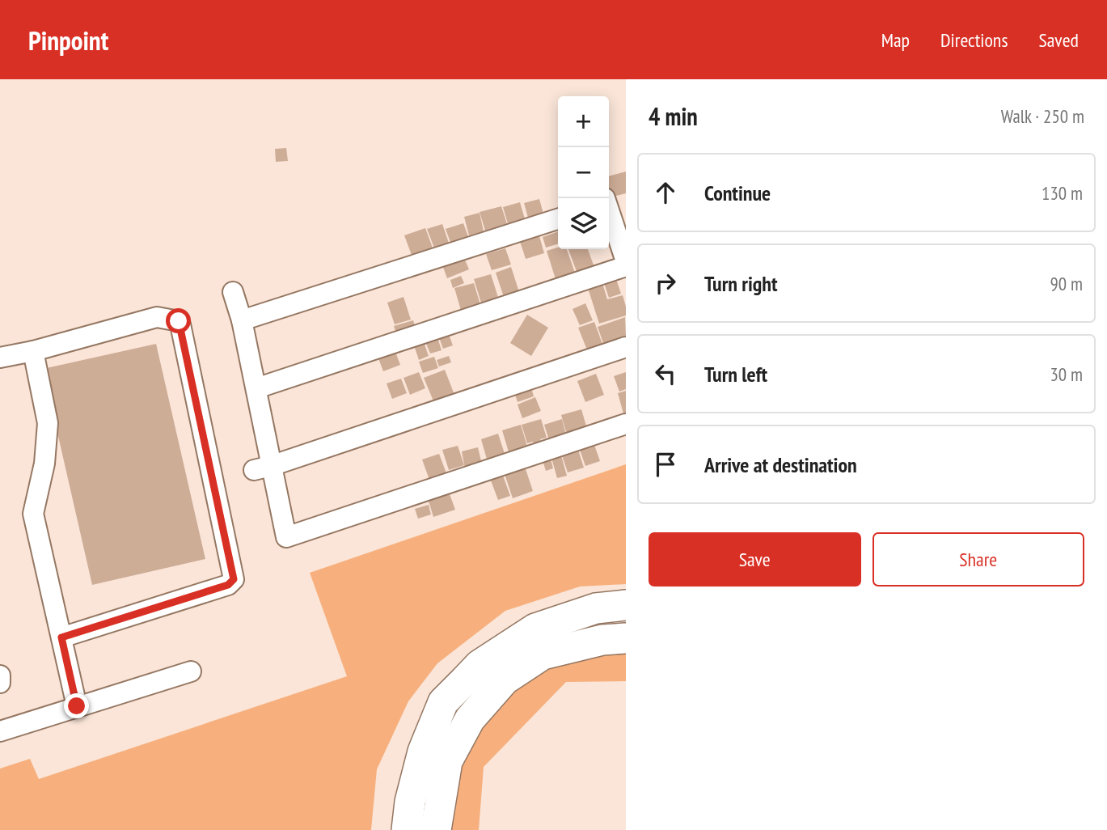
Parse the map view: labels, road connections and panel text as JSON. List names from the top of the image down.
{
  "page": {
    "header": "Pinpoint",
    "nav": ["Map", "Directions", "Saved"],
    "heading": ["4 min", "Walk · 250 m"],
    "map_buttons": ["+", "−"],
    "list": [
      ["Continue", "130 m"],
      ["Turn right", "90 m"],
      ["Turn left", "30 m"],
      "Arrive at destination"
    ],
    "buttons": ["Save", "Share"]
  }
}
